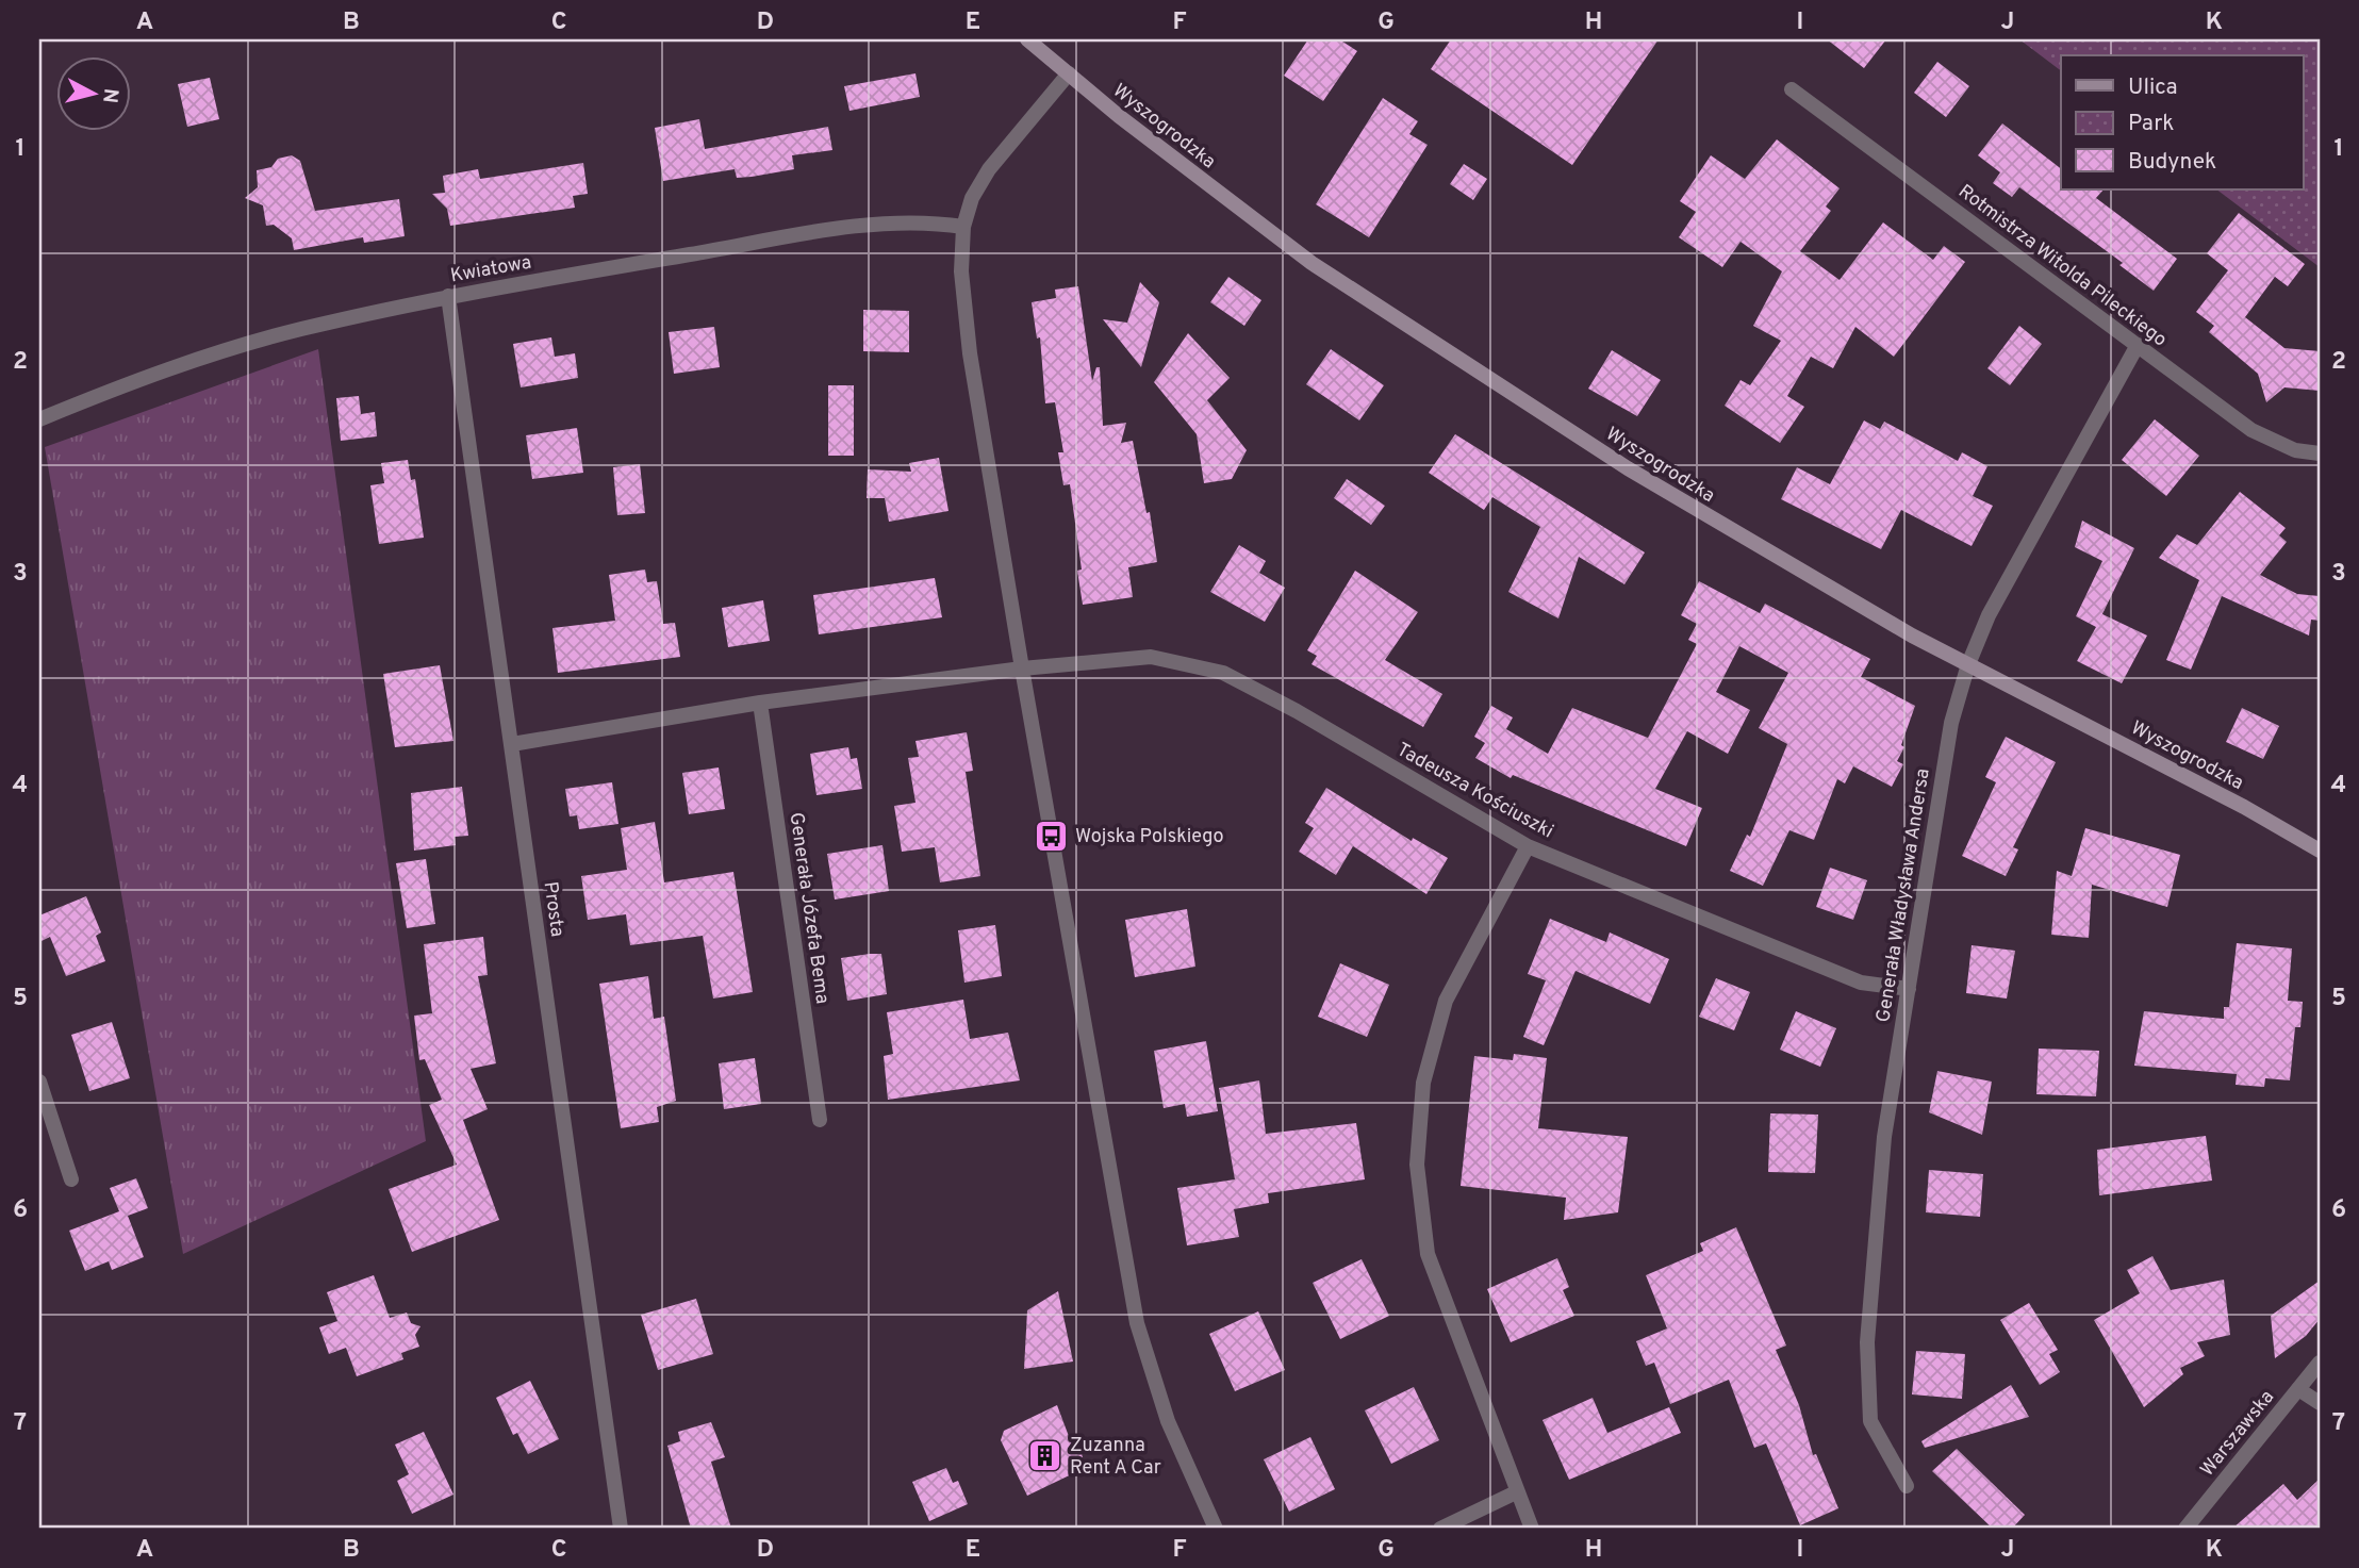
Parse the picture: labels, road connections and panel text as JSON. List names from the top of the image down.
{
  "streets": {
    "main road": ["Wyszogrodzka"],
    "street": [
      "Rotmistrza Witolda Pileckiego",
      "Kwiatowa",
      "Tadeusza Kościuszki",
      "Generała Władysława Andersa",
      "Generała Józefa Bema",
      "Prosta",
      "Warszawska"
    ]
  },
  "crossings": [
    ["Wyszogrodzka", "Generała Władysława Andersa"],
    ["Rotmistrza Witolda Pileckiego", "Generała Władysława Andersa"],
    ["Kwiatowa", "Prosta"],
    ["Tadeusza Kościuszki", "Generała Władysława Andersa"],
    ["Tadeusza Kościuszki", "Generała Józefa Bema"],
    ["Tadeusza Kościuszki", "Prosta"]
  ],
  "places": {
    "bus stop": ["Wojska Polskiego"],
    "building": ["Zuzanna Rent A Car"]
  },
  "legend": ["Ulica", "Park", "Budynek"],
  "north": "right",
  "grid": {
    "columns": [
      "A",
      "B",
      "C",
      "D",
      "E",
      "F",
      "G",
      "H",
      "I",
      "J",
      "K"
    ],
    "rows": [
      "1",
      "2",
      "3",
      "4",
      "5",
      "6",
      "7"
    ]
  }
}
